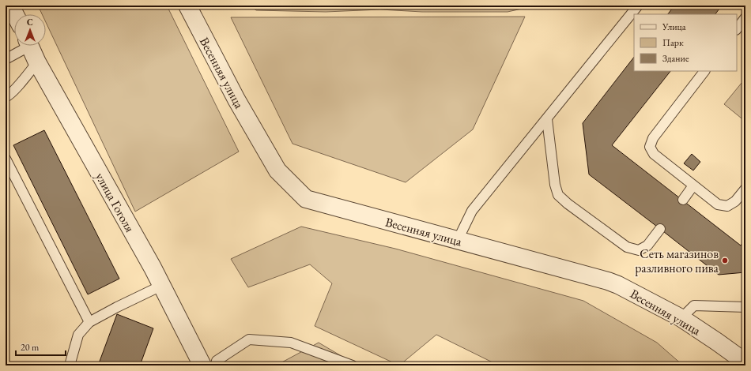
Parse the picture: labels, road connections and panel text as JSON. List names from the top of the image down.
{
  "streets": {
    "street": ["Весенняя улица", "улица Гоголя"]
  },
  "places": ["Сеть магазинов разливного пива"],
  "legend": ["Улица", "Парк", "Здание"],
  "scale_bar": "20 m",
  "north": "top"
}
